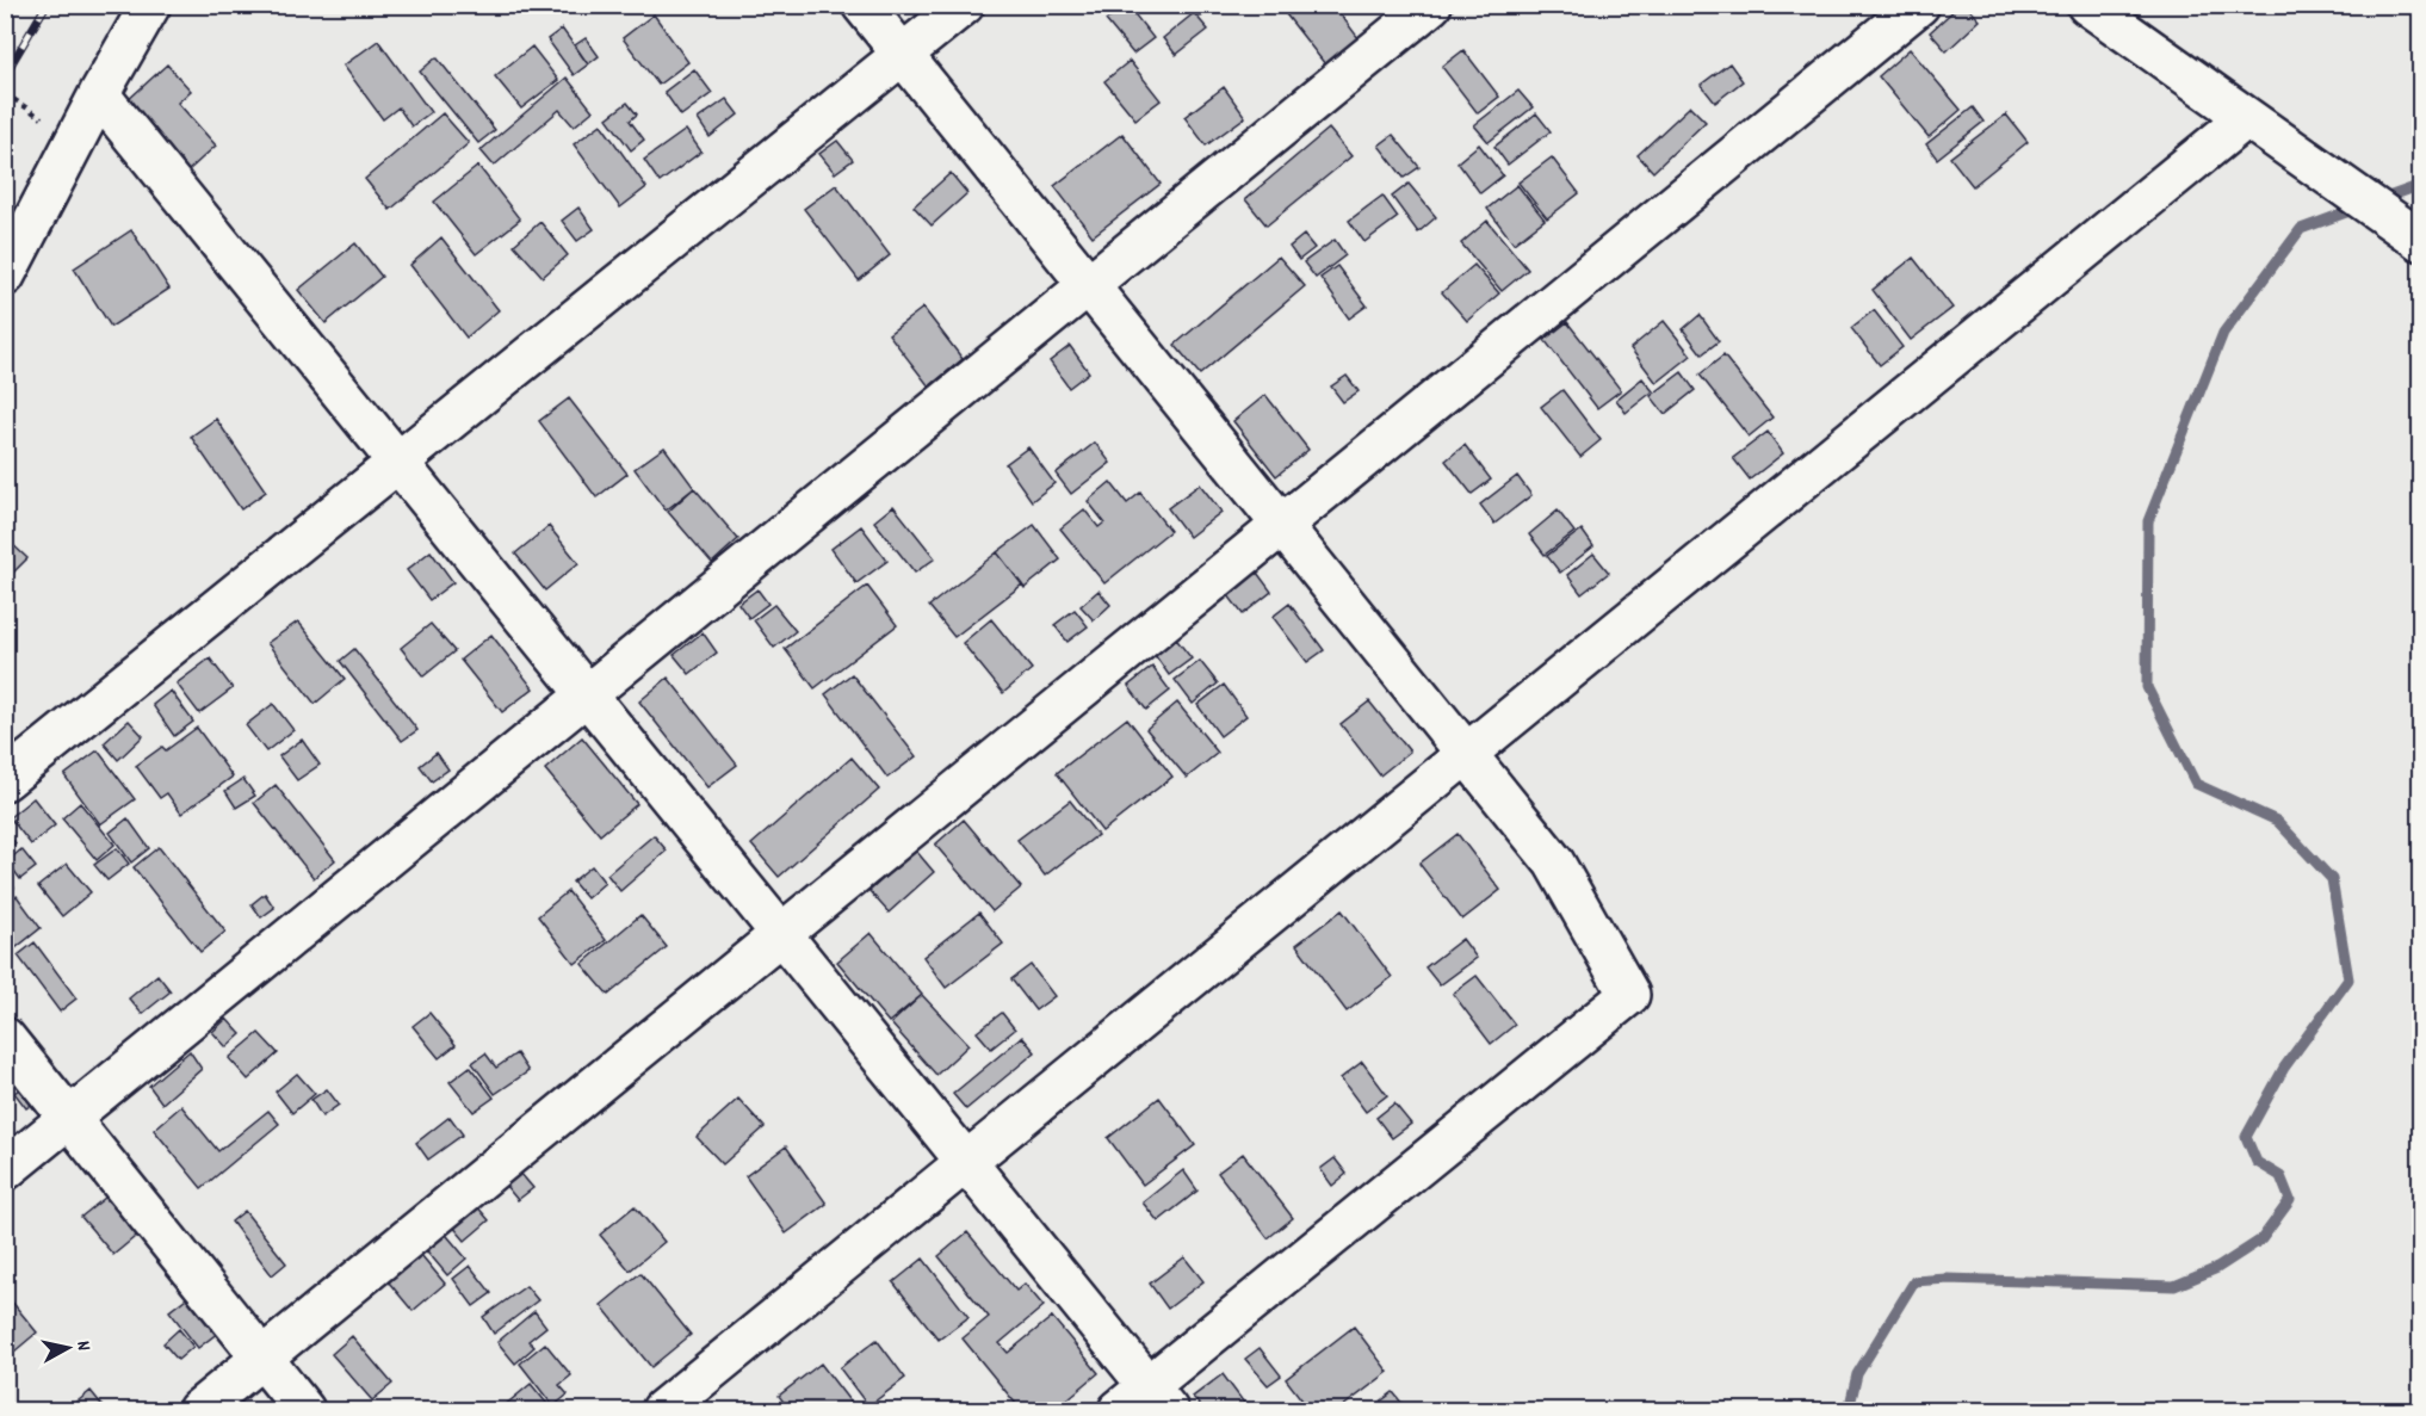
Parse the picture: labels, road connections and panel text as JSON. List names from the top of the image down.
{
  "north": "right"
}
